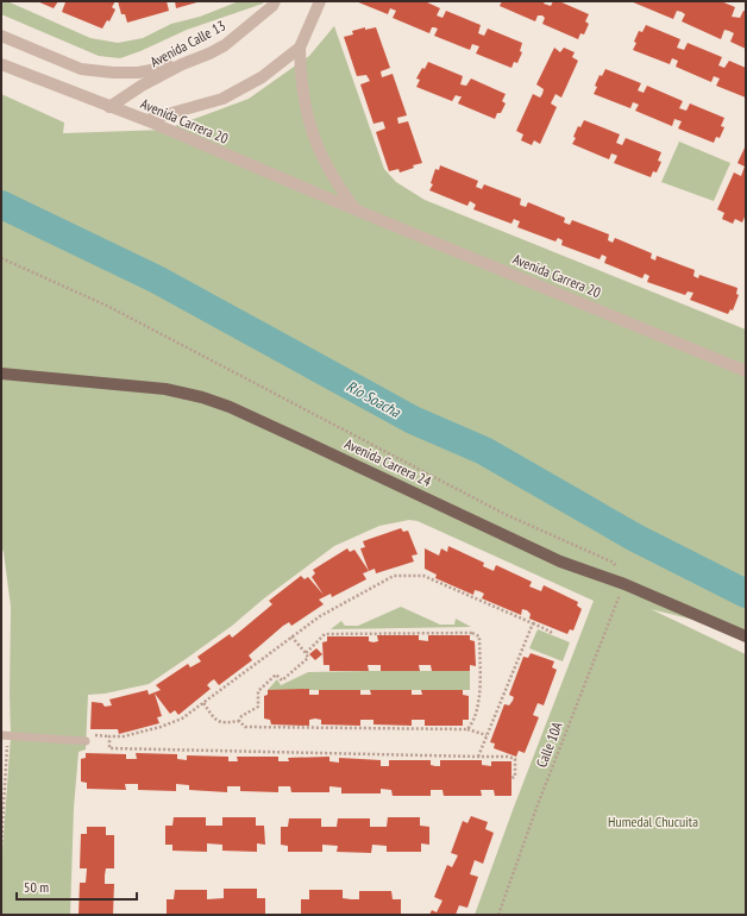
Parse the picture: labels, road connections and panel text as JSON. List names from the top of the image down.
{
  "streets": {
    "main road": ["Avenida Carrera 24"],
    "street": ["Avenida Calle 13", "Avenida Carrera 20"],
    "path": ["Calle 10A"]
  },
  "crossings": [
    ["Avenida Calle 13", "Avenida Carrera 20"],
    ["Avenida Carrera 24", "Calle 10A"]
  ],
  "water": ["Río Soacha"],
  "parks": ["Humedal Chucuita"],
  "scale_bar": "50 m"
}
